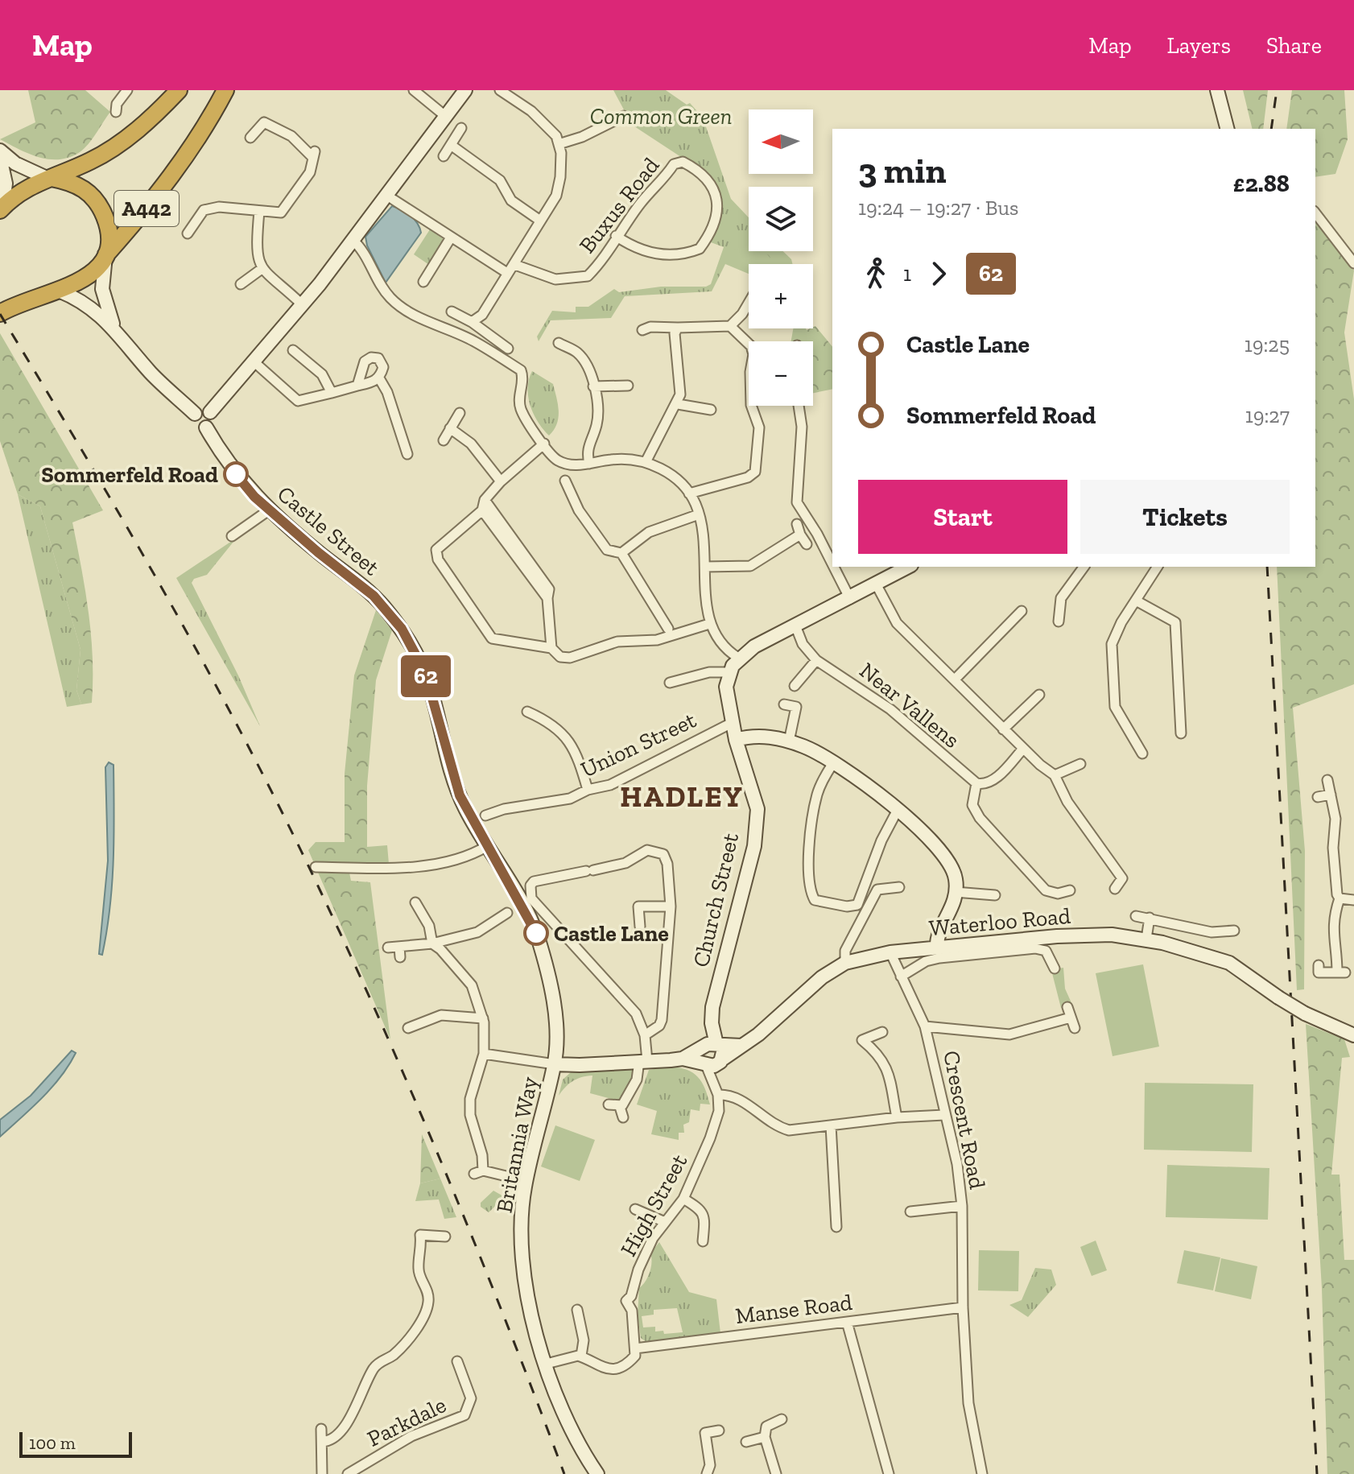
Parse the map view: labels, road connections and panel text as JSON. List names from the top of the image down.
{
  "streets": {
    "highway": ["A442"],
    "street": [
      "Buxus Road",
      "Castle Street",
      "Near Vallens",
      "Union Street",
      "Church Street",
      "Waterloo Road",
      "Crescent Road",
      "Britannia Way",
      "High Street",
      "Manse Road",
      "Parkdale"
    ]
  },
  "crossings": [
    ["Castle Street", "Britannia Way"],
    ["Near Vallens", "Church Street"],
    ["Union Street", "Church Street"],
    ["Church Street", "Waterloo Road"],
    ["Church Street", "High Street"],
    ["Waterloo Road", "Crescent Road"],
    ["Waterloo Road", "High Street"],
    ["Crescent Road", "Manse Road"],
    ["High Street", "Manse Road"]
  ],
  "districts": ["HADLEY"],
  "parks": ["Common Green"],
  "places": ["Sommerfeld Road", "Castle Lane"],
  "lines": ["bus line 62"],
  "scale_bar": "100 m",
  "north": "left",
  "page": {
    "header": "Map",
    "nav": ["Map", "Layers", "Share"],
    "on_map": "62",
    "map_buttons": ["+", "−"],
    "heading": ["3 min", "19:24 – 19:27 · Bus", "£2.88"],
    "legs": ["1", "62"],
    "list": [
      {
        "name": "Castle Lane",
        "value": "19:25"
      },
      {
        "name": "Sommerfeld Road",
        "value": "19:27"
      }
    ],
    "buttons": ["Start", "Tickets"],
    "scale": "100 m"
  }
}
